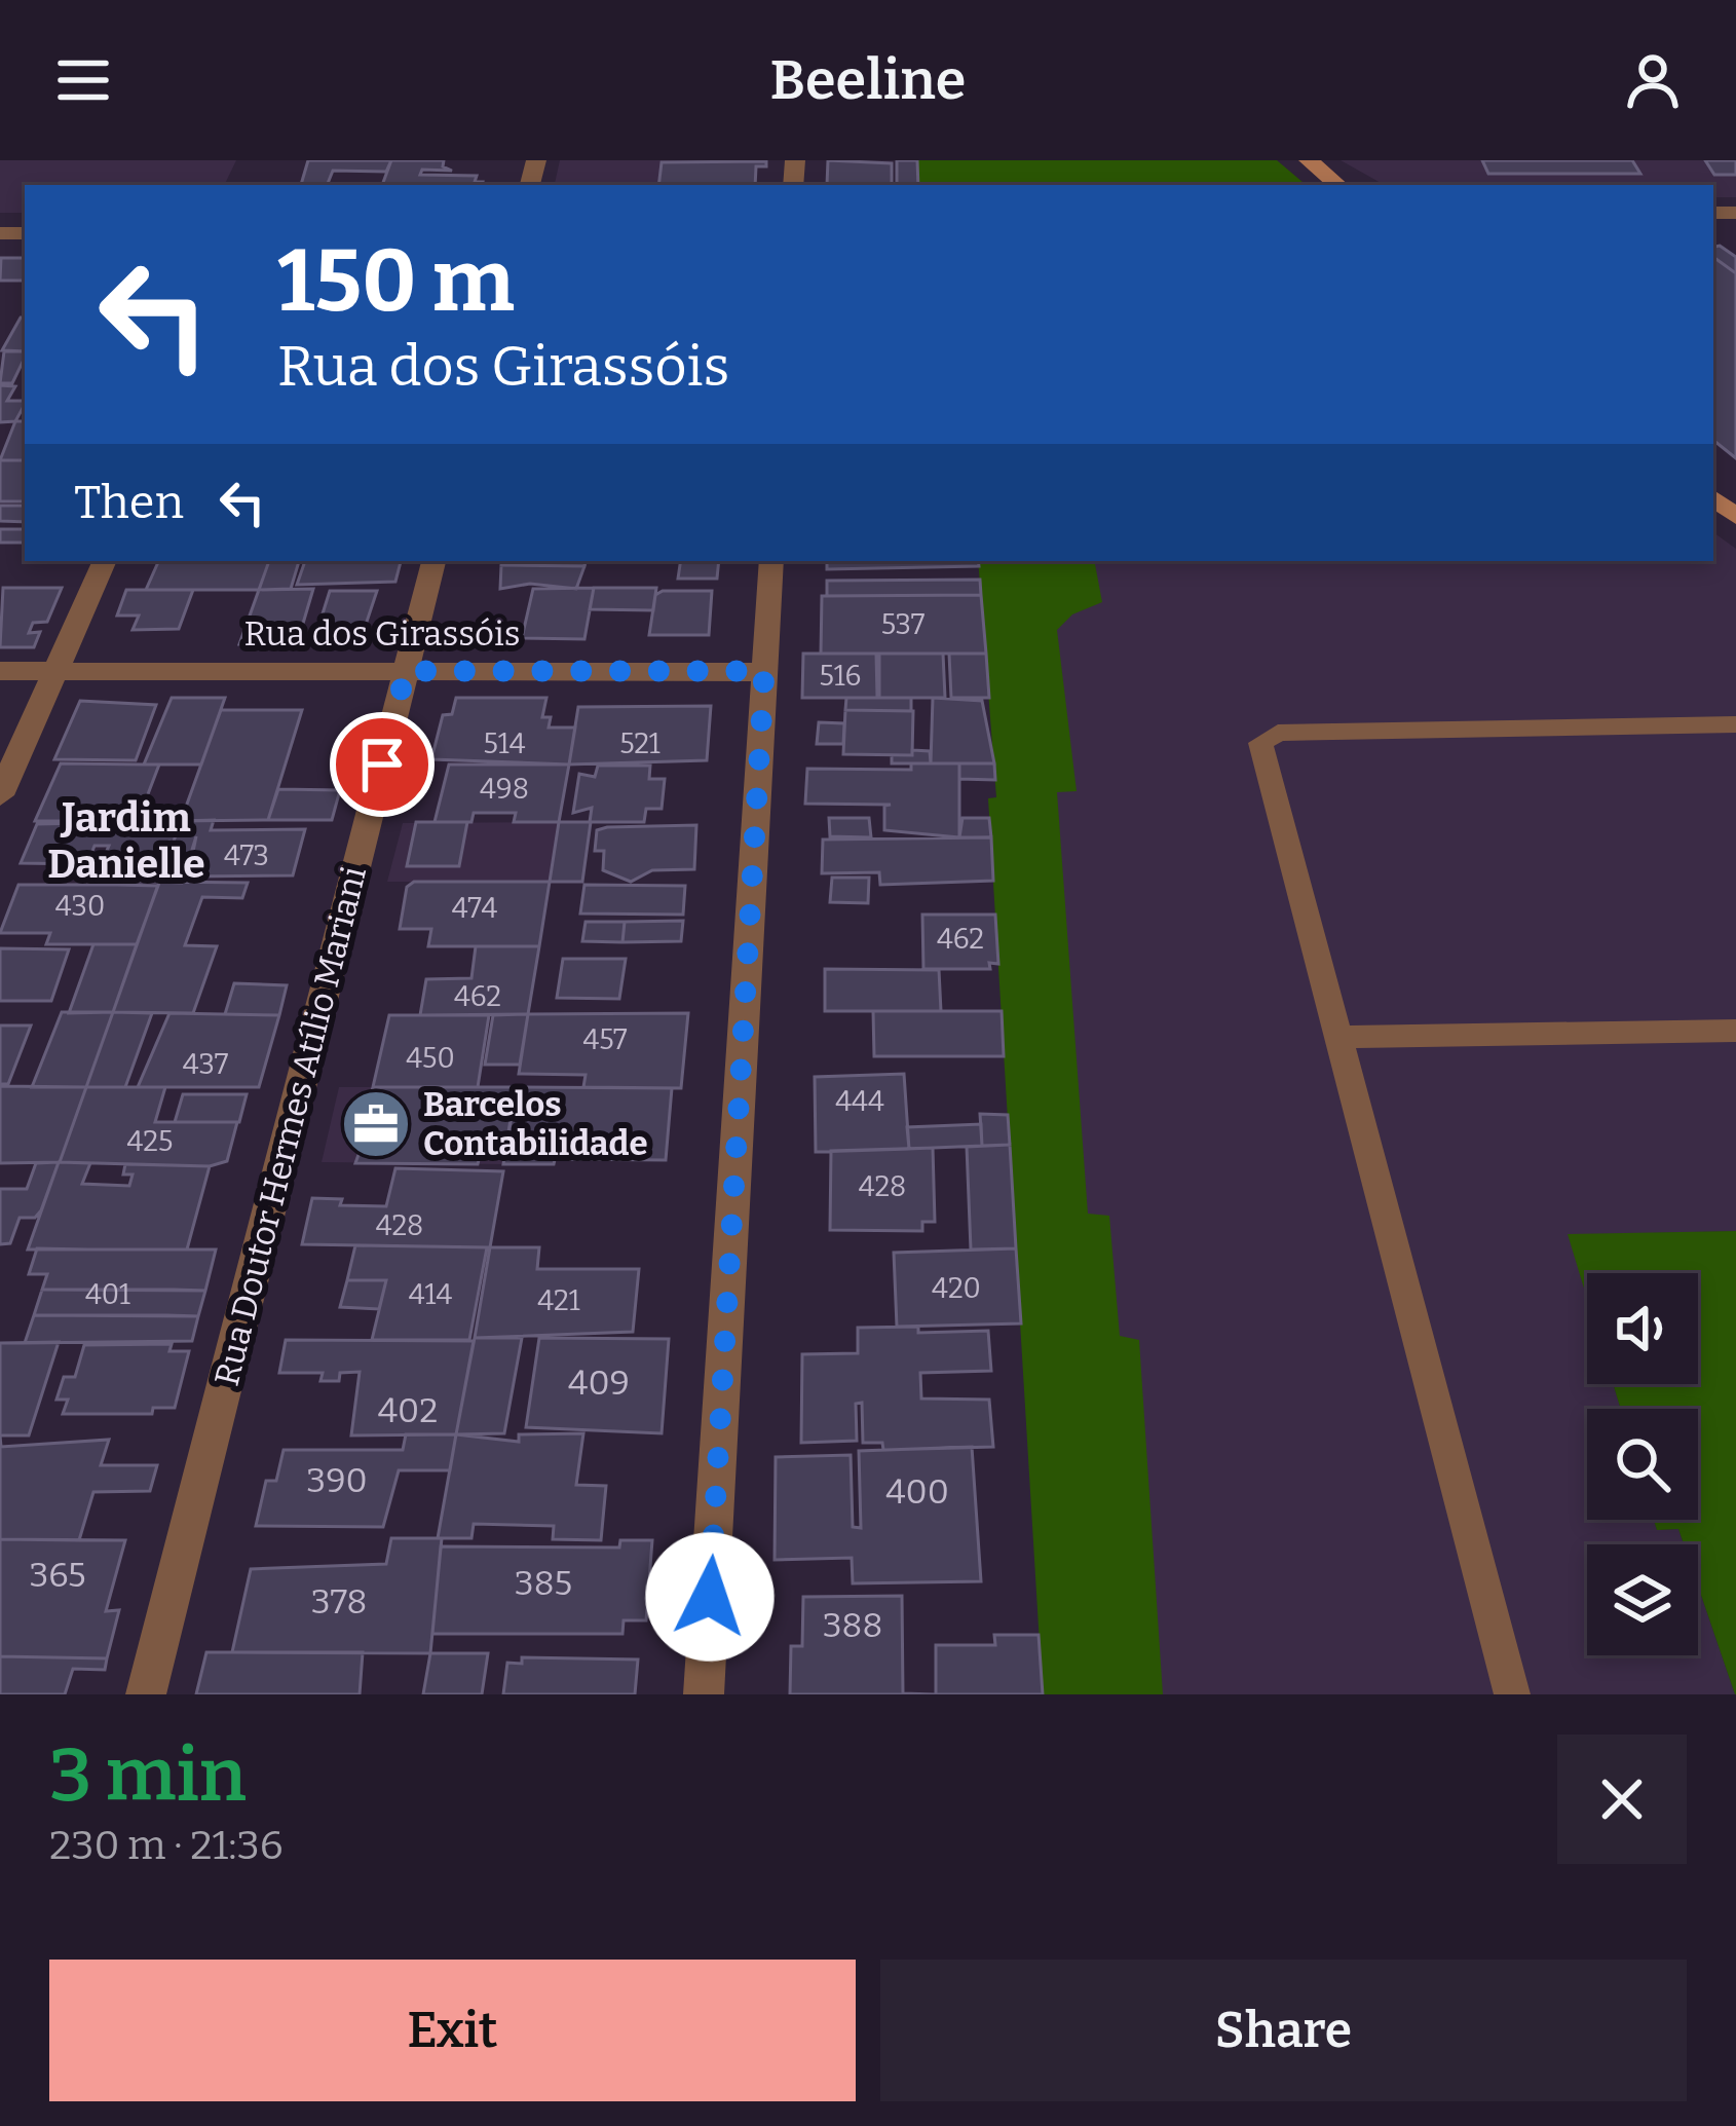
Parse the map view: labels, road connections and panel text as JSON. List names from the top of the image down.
{
  "streets": {
    "street": ["Rua dos Girassóis", "Rua Doutor Hermes Atílio Mariani"]
  },
  "crossings": [
    ["Rua dos Girassóis", "Rua Doutor Hermes Atílio Mariani"]
  ],
  "districts": ["Jardim Danielle"],
  "places": {
    "office": ["Barcelos Contabilidade"]
  },
  "house_numbers": [
    "537",
    "516",
    "514",
    "521",
    "498",
    "473",
    "430",
    "474",
    "462",
    "462",
    "457",
    "450",
    "437",
    "444",
    "425",
    "428",
    "428",
    "420",
    "401",
    "414",
    "421",
    "409",
    "402",
    "390",
    "400",
    "365",
    "385",
    "378",
    "388"
  ],
  "page": {
    "header": "Beeline",
    "turn": ["150 m", "Rua dos Girassóis"],
    "then": "Then",
    "heading": ["3 min", "230 m · 21:36"],
    "buttons": ["Exit", "Share"]
  }
}
